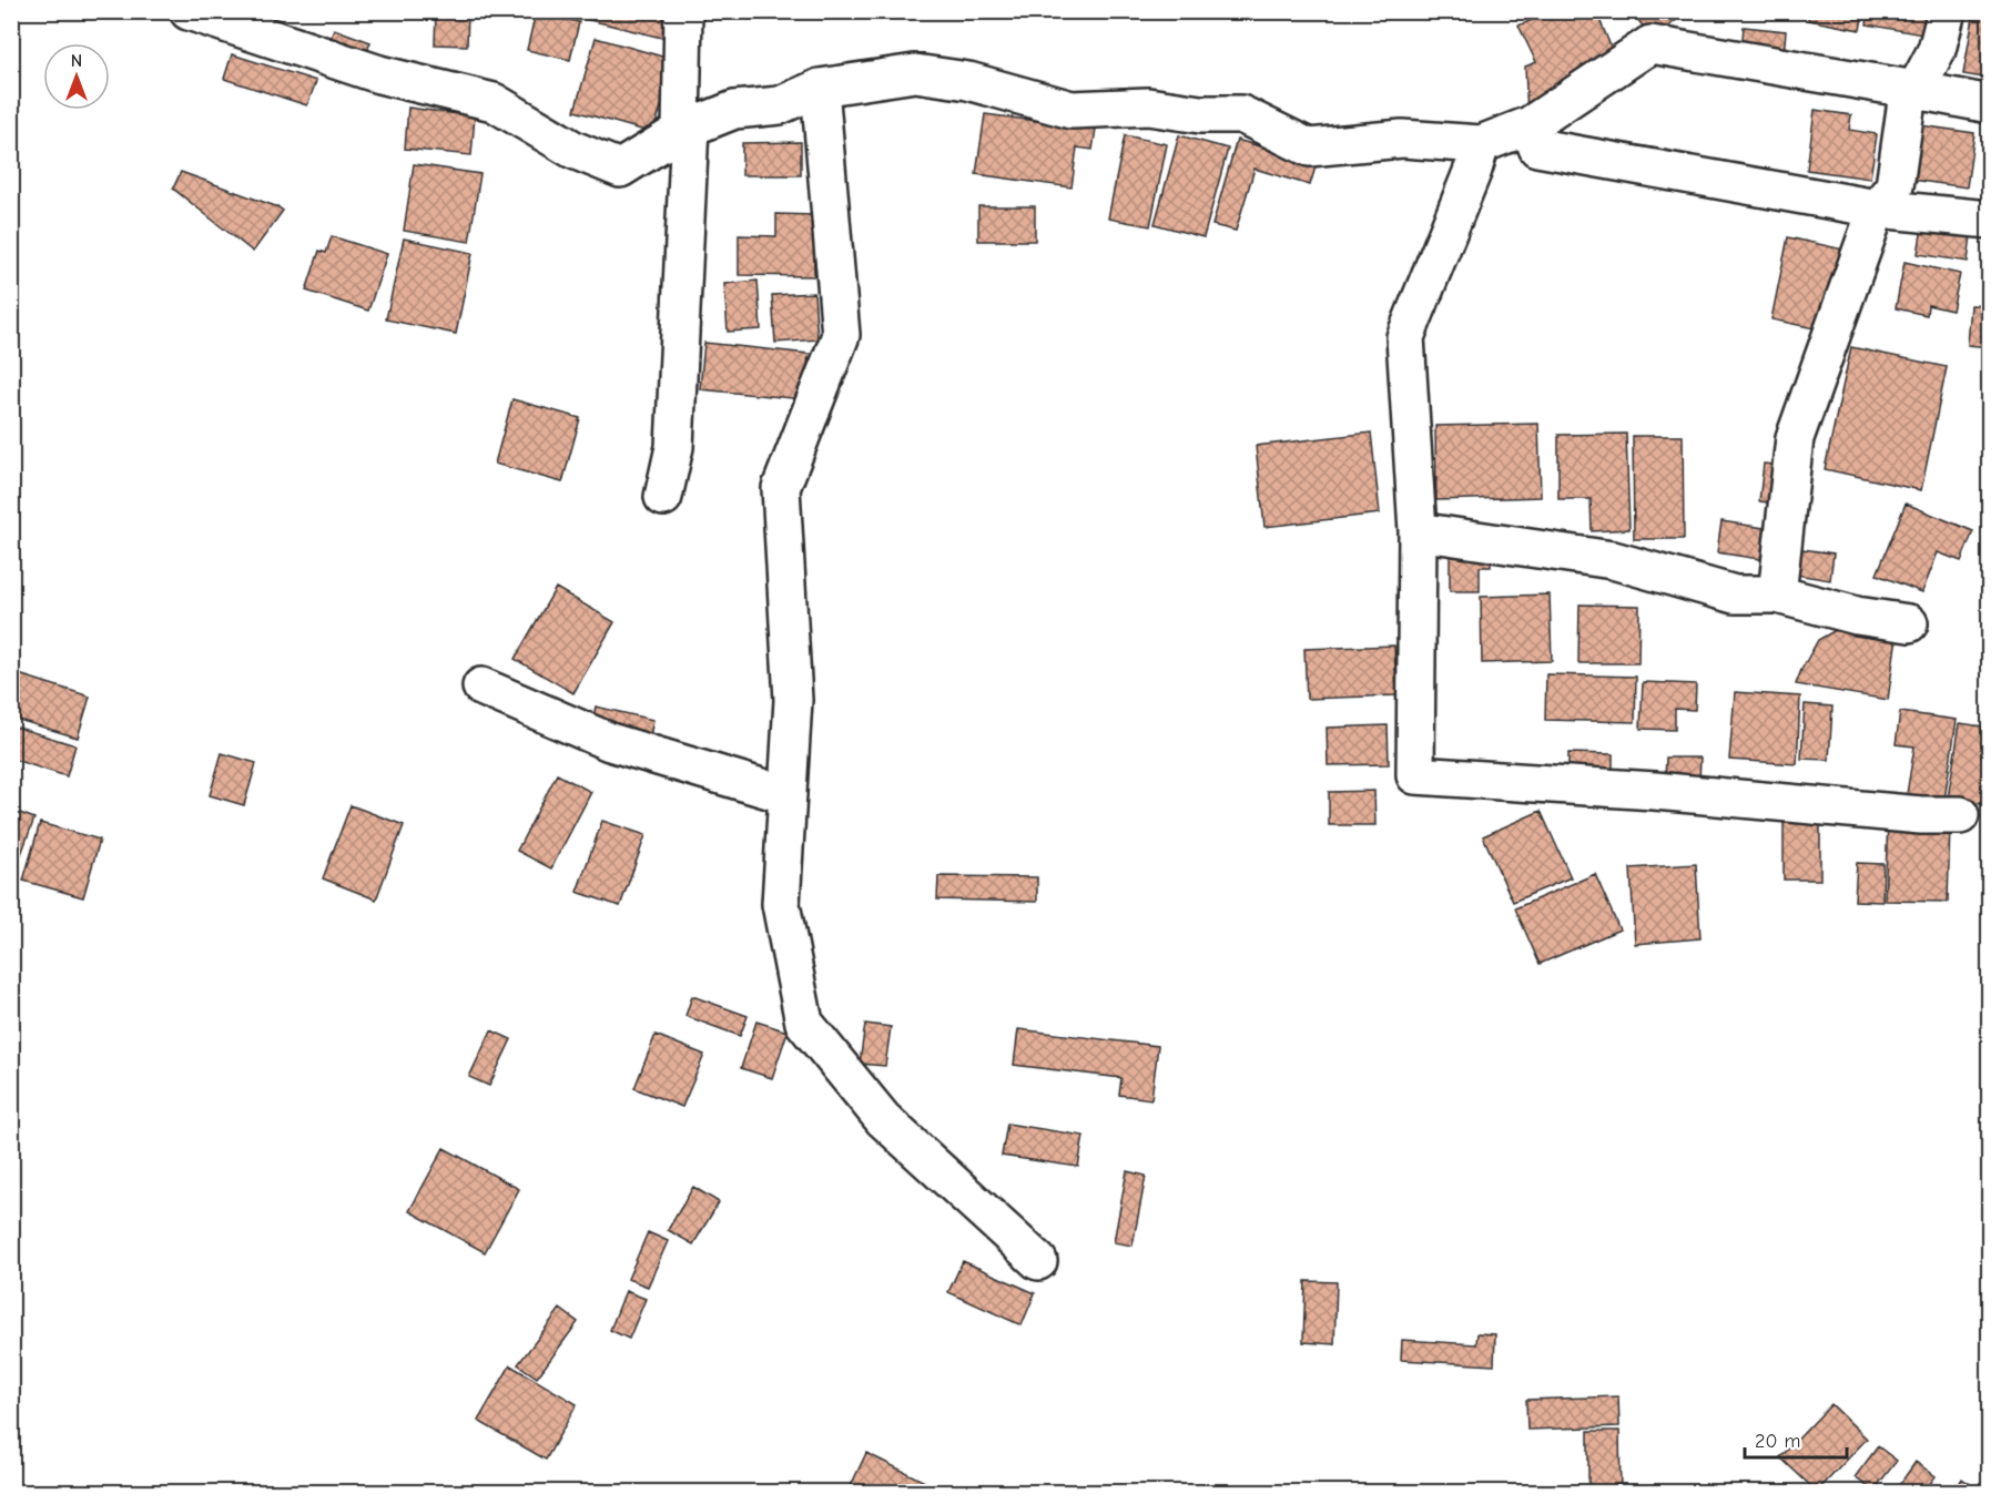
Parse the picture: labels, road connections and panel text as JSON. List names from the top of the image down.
{
  "scale_bar": "20 m",
  "north": "top"
}
